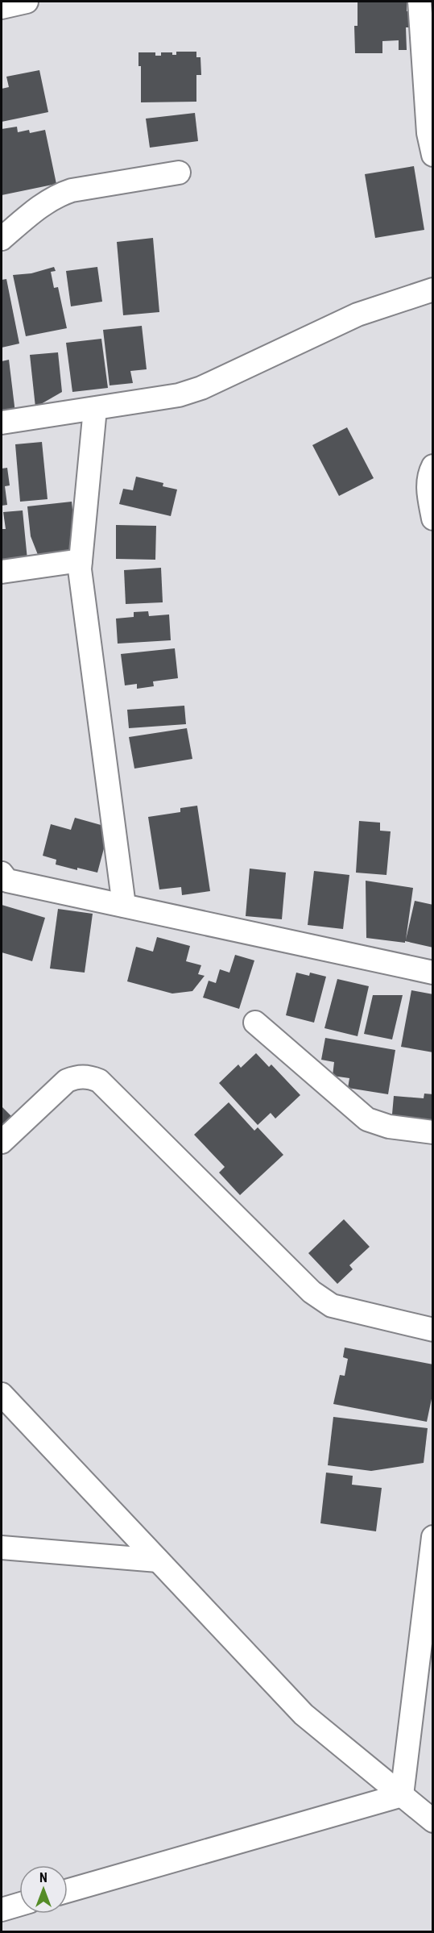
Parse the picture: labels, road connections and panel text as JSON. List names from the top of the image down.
{
  "north": "top"
}
